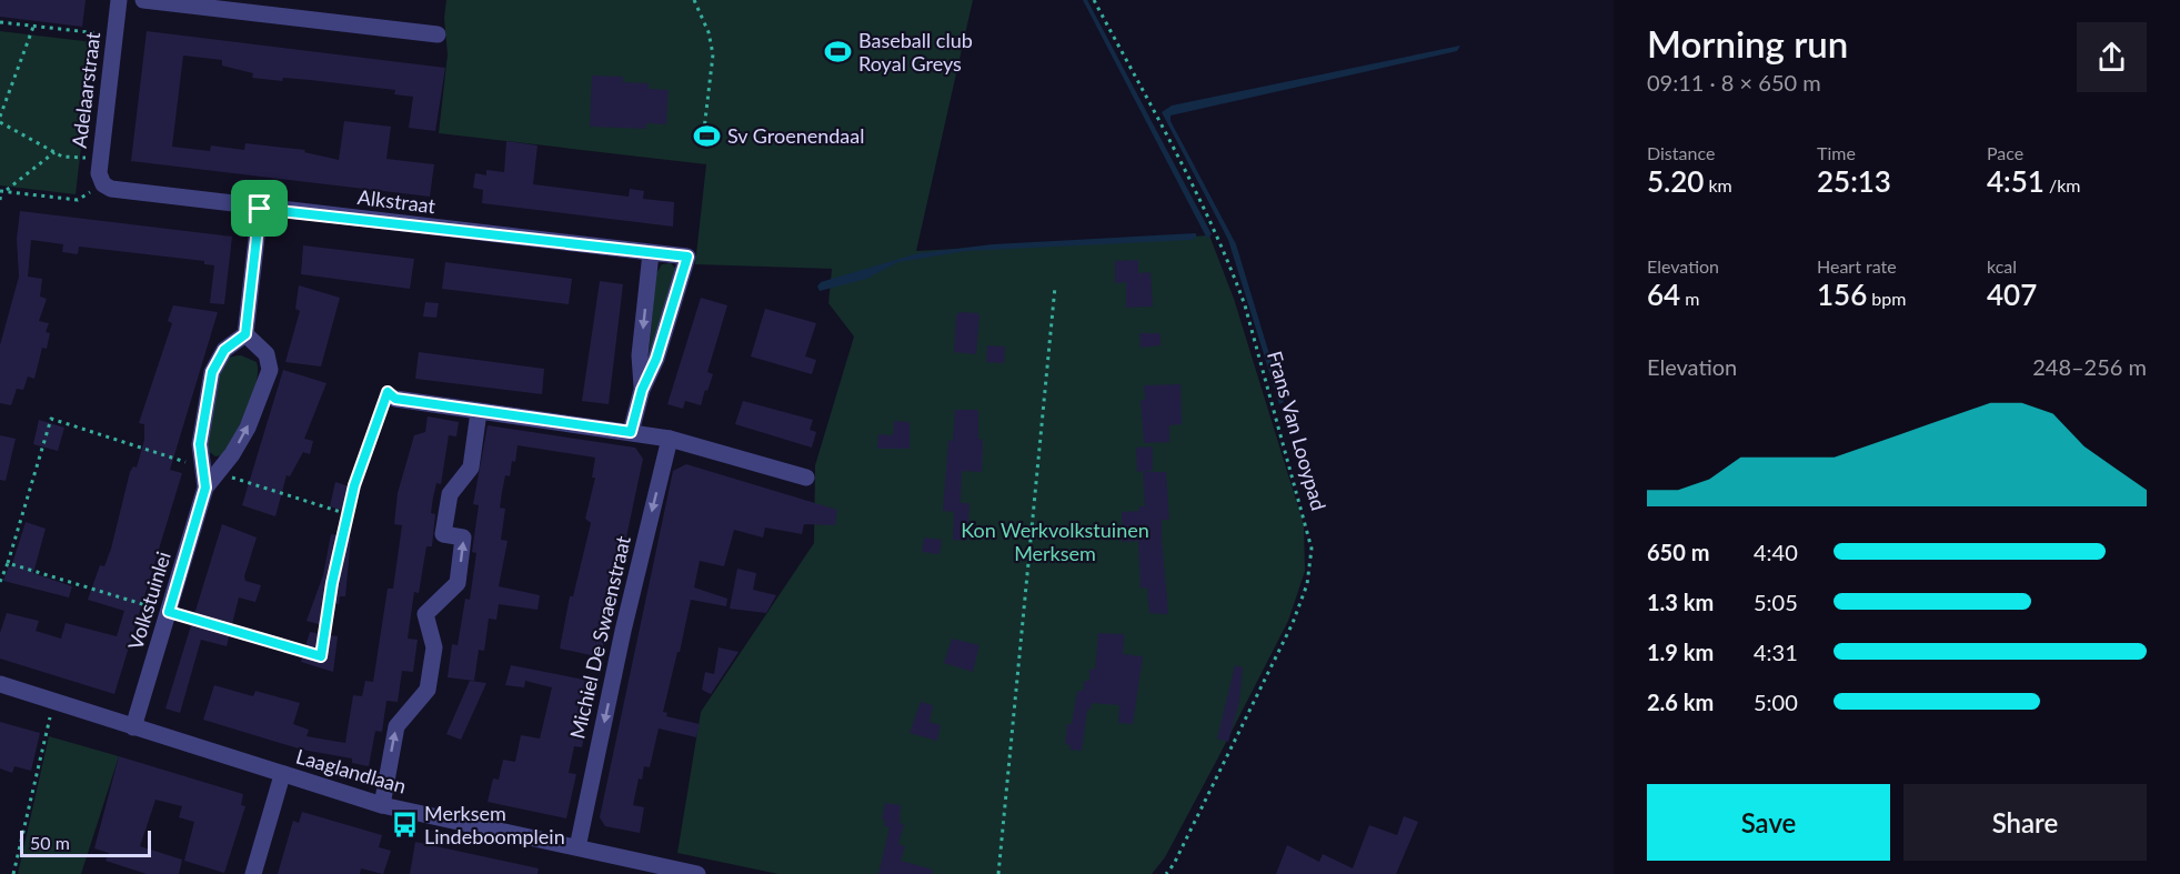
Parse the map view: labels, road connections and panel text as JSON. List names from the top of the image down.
{
  "streets": {
    "street": [
      "Adelaarstraat",
      "Alkstraat",
      "Volkstuinlei",
      "Michiel De Swaenstraat",
      "Laaglandlaan"
    ],
    "path": ["Frans Van Looypad"]
  },
  "crossings": [
    ["Adelaarstraat", "Alkstraat"],
    ["Volkstuinlei", "Laaglandlaan"],
    ["Michiel De Swaenstraat", "Laaglandlaan"]
  ],
  "one_way": ["Michiel De Swaenstraat"],
  "parks": ["Kon Werkvolkstuinen Merksem"],
  "places": {
    "sports": ["Baseball club Royal Greys", "Sv Groenendaal"],
    "bus stop": ["Merksem Lindeboomplein"]
  },
  "scale_bar": "50 m",
  "page": {
    "heading": ["Morning run", "09:11 · 8 × 650 m"],
    "stats": [
      ["Distance", "5.20 km"],
      ["Time", "25:13"],
      ["Pace", "4:51 /km"],
      ["Elevation", "64 m"],
      ["Heart rate", "156 bpm"],
      ["kcal", "407"]
    ],
    "chart": ["Elevation", "248–256 m"],
    "list": [
      {
        "name": "650 m",
        "note": "4:40"
      },
      {
        "name": "1.3 km",
        "note": "5:05"
      },
      {
        "name": "1.9 km",
        "note": "4:31"
      },
      {
        "name": "2.6 km",
        "note": "5:00"
      }
    ],
    "buttons": ["Save", "Share"],
    "scale": "50 m"
  }
}
